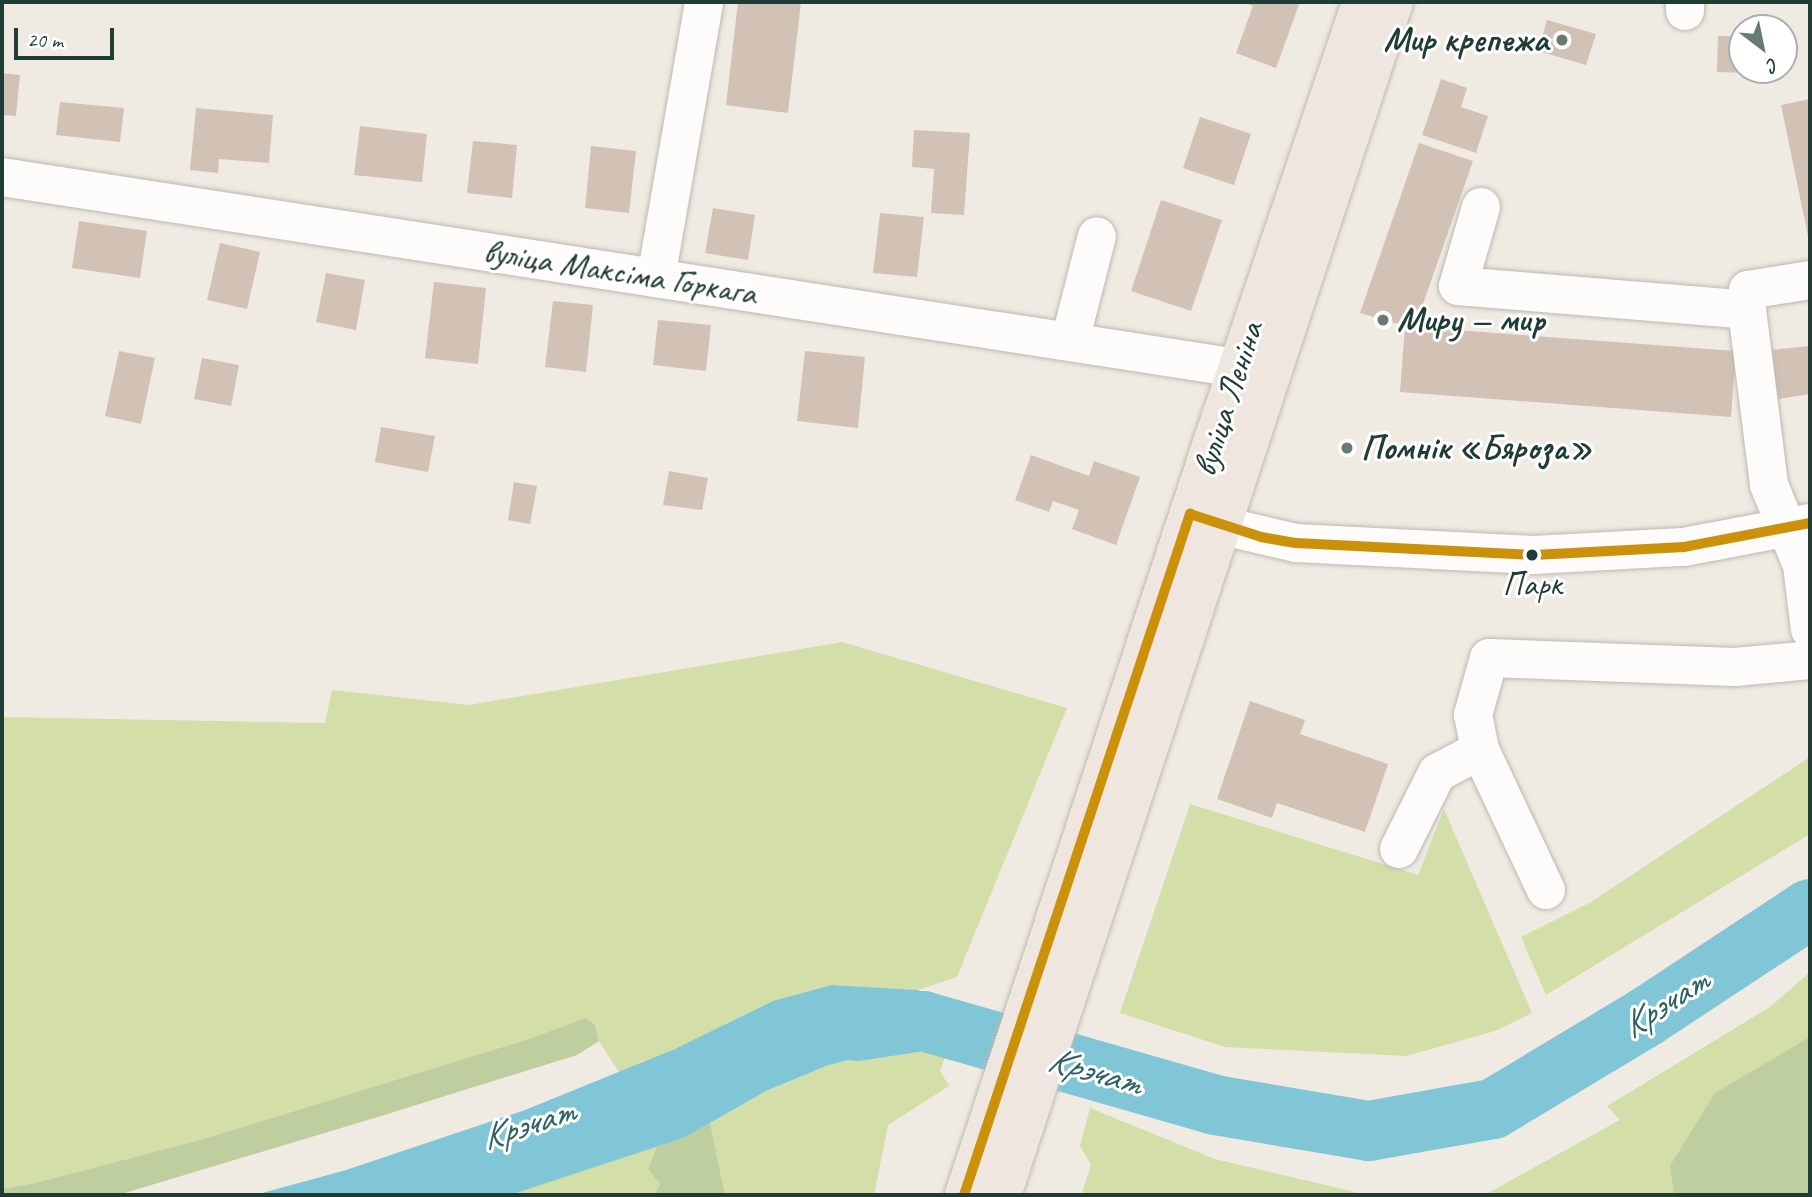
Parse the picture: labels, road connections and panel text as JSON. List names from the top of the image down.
{
  "streets": {
    "main road": ["вуліца Леніна"],
    "street": ["вуліца Максіма Горкага"]
  },
  "crossings": [
    ["вуліца Максіма Горкага", "вуліца Леніна"]
  ],
  "water": ["Крэчат"],
  "places": [
    "Мир крепежа",
    "Миру — мир",
    "Помнік «Бяроза»",
    "Парк"
  ],
  "scale_bar": "20 m",
  "north": "bottom right"
}
